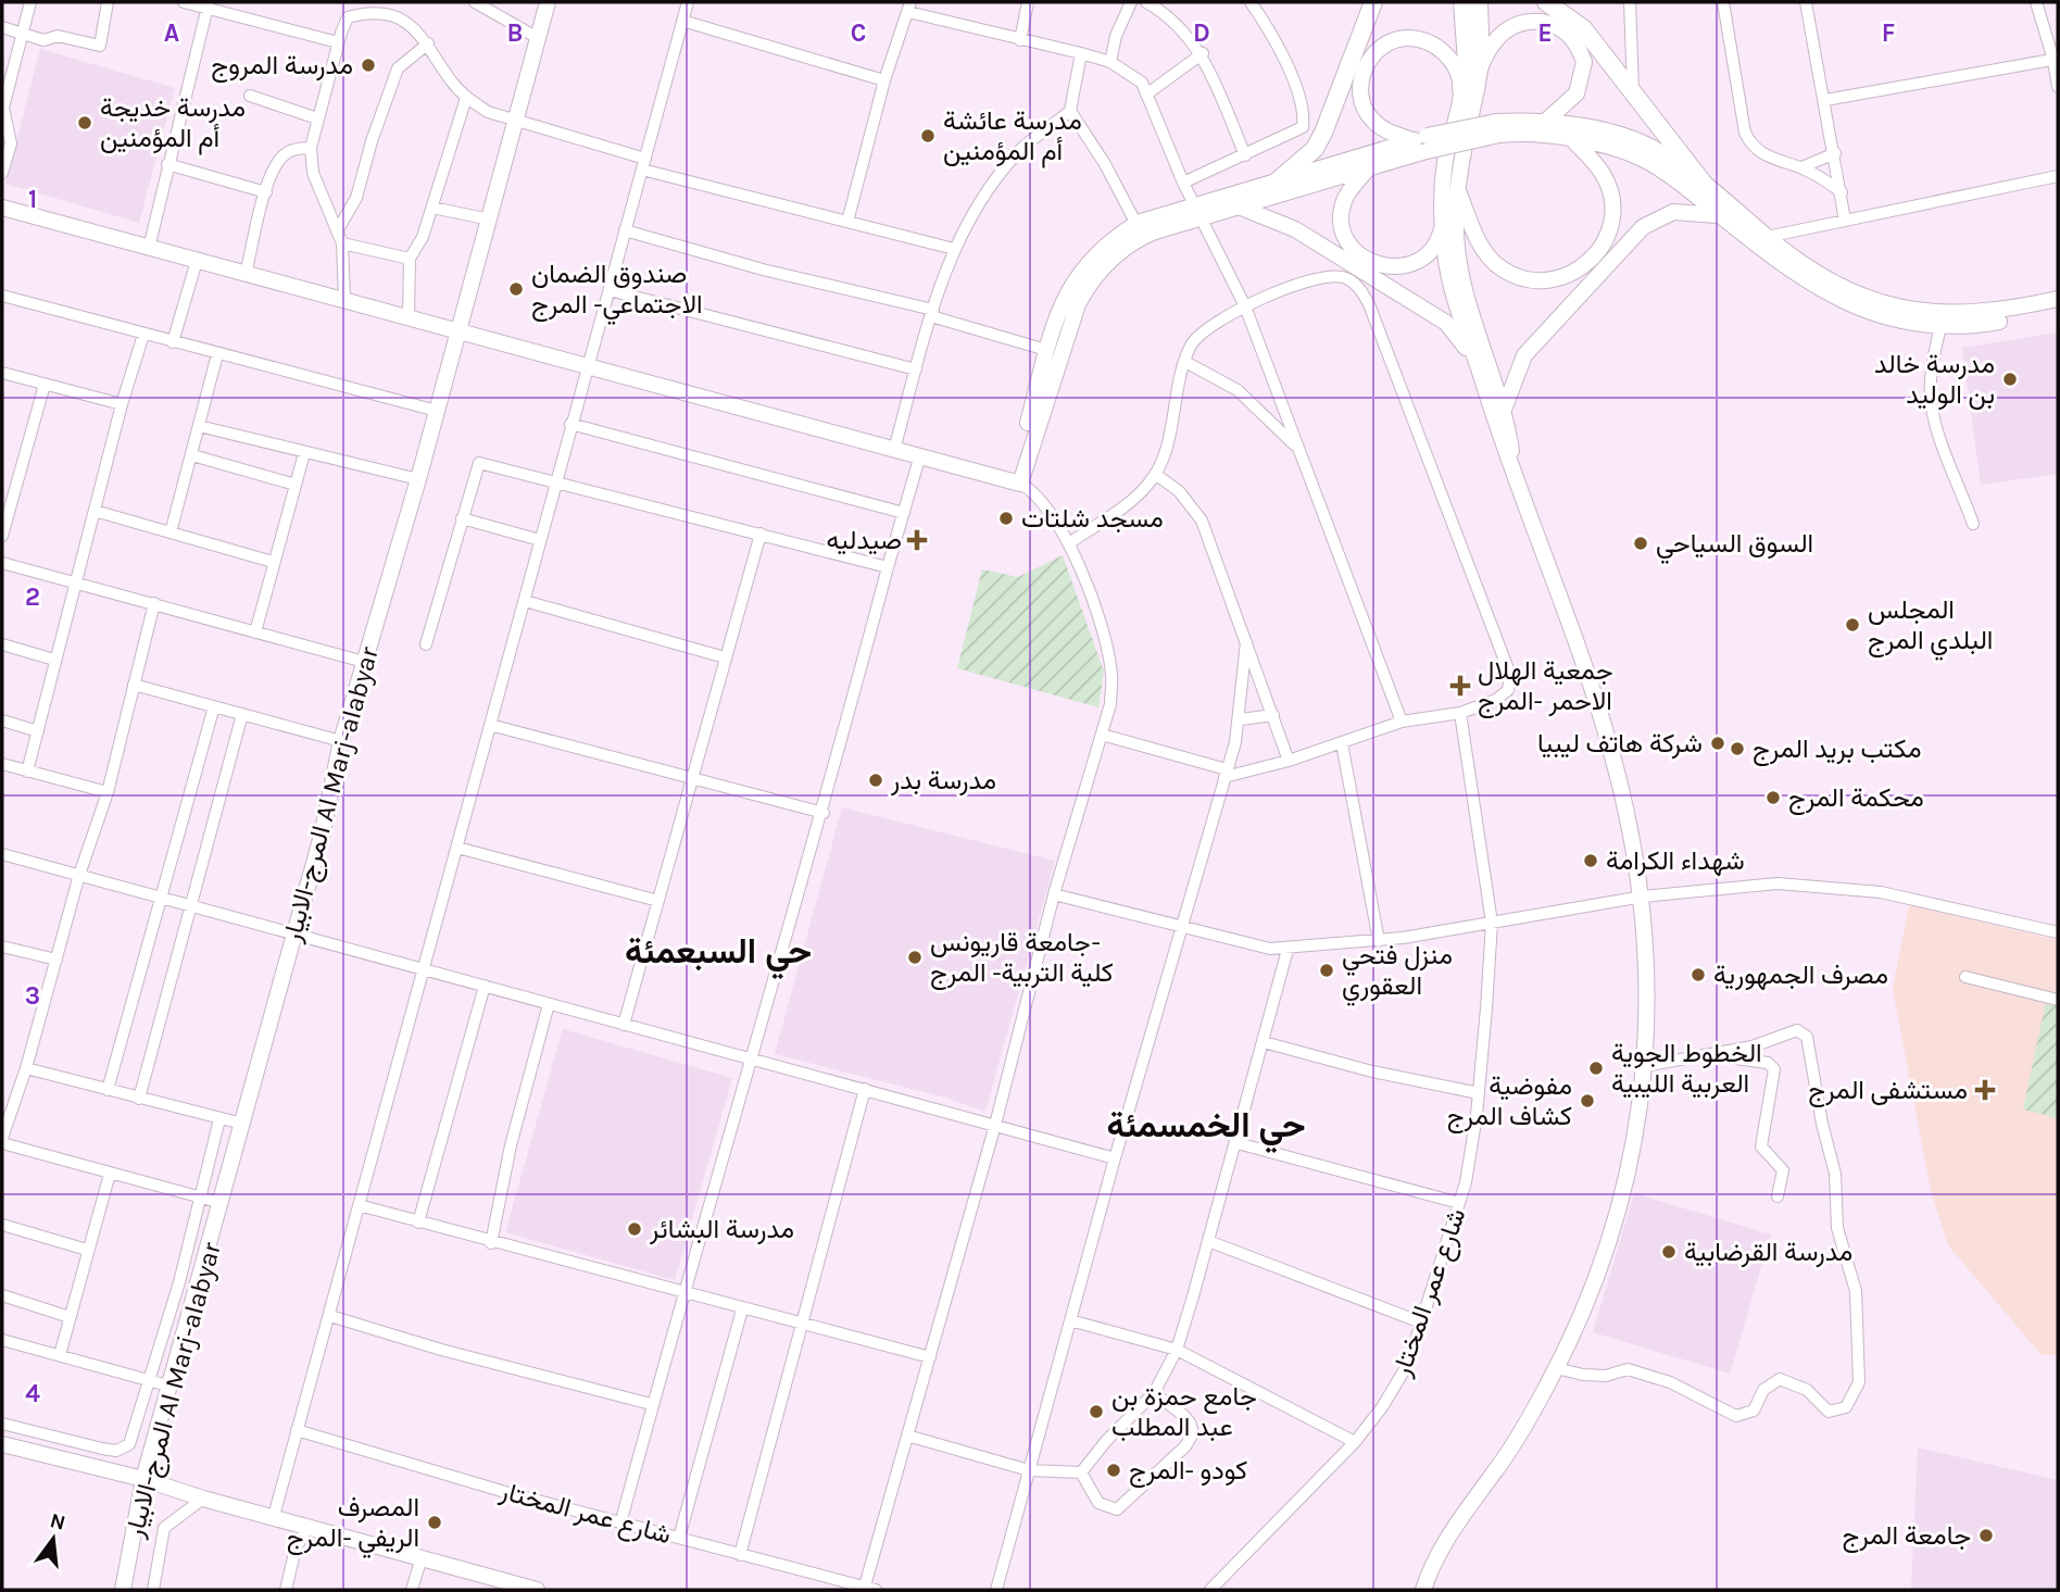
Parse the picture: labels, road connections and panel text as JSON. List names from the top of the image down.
{
  "streets": {
    "main road": ["المرج-الابيار Al Marj-alabyar"],
    "street": ["شارع عمر المختار"]
  },
  "districts": ["حي السبعمئة", "حي الخمسمئة"],
  "places": {
    "other": [
      "مدرسة المروج",
      "مدرسة خديجة أم المؤمنين",
      "مدرسة عائشة أم المؤمنين",
      "صندوق الضمان الاجتماعي- المرج",
      "مدرسة خالد بن الوليد",
      "مسجد شلتات",
      "السوق السياحي",
      "المجلس البلدي المرج",
      "شركة هاتف ليبيا",
      "مكتب بريد المرج",
      "مدرسة بدر",
      "محكمة المرج",
      "شهداء الكرامة",
      "جامعة قاريونس- كلية التربية- المرج",
      "منزل فتحي العقوري",
      "مصرف الجمهورية",
      "الخطوط الجوية العربية الليبية",
      "مفوضية كشاف المرج",
      "مدرسة البشائر",
      "مدرسة القرضابية",
      "جامع حمزة بن عبد المطلب",
      "كودو -المرج",
      "المصرف الريفي -المرج",
      "جامعة المرج"
    ],
    "health": ["صيدليه", "جمعية الهلال الاحمر -المرج", "مستشفى المرج"]
  },
  "north": "top",
  "grid": {
    "columns": [
      "A",
      "B",
      "C",
      "D",
      "E",
      "F"
    ],
    "rows": [
      "1",
      "2",
      "3",
      "4"
    ]
  }
}
